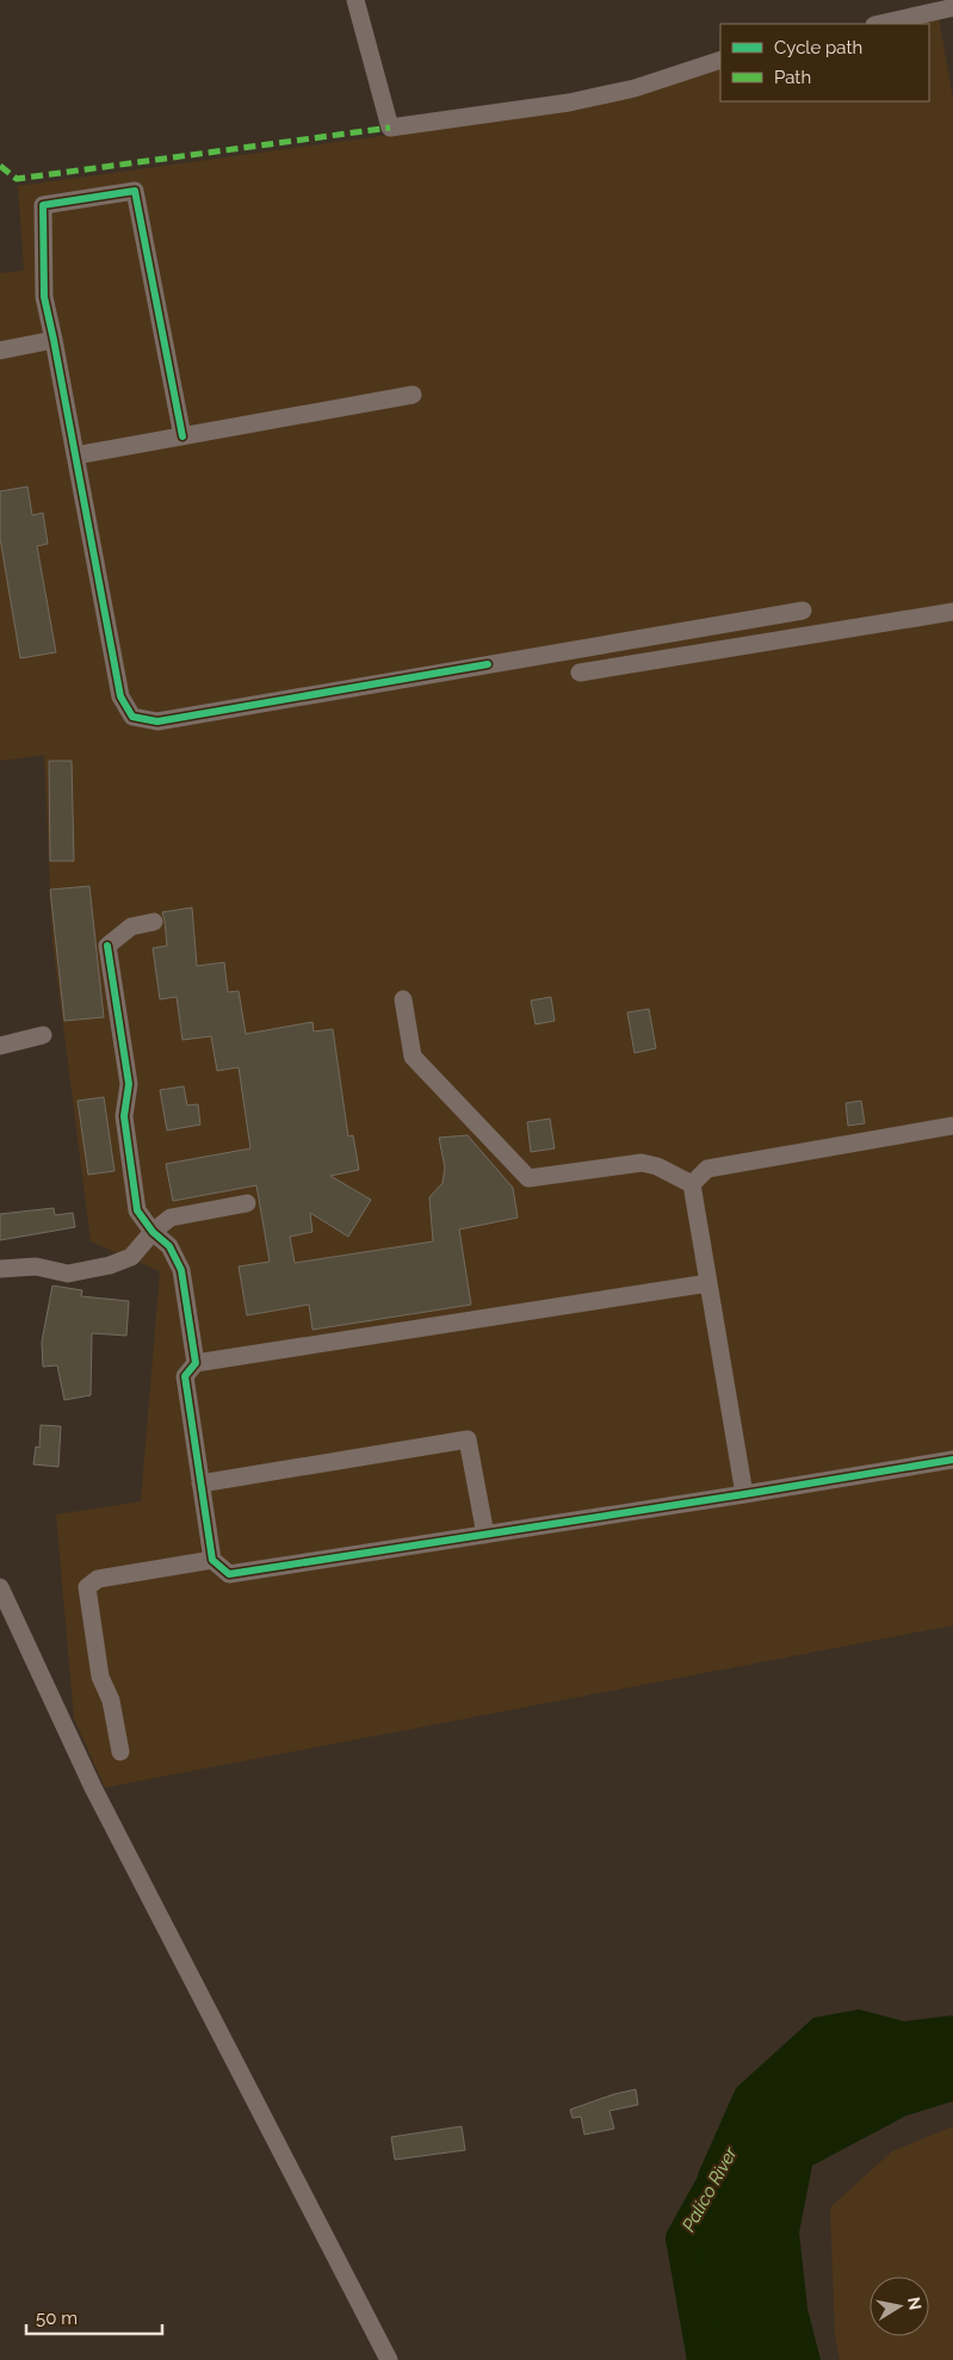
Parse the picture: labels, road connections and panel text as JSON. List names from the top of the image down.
{
  "water": ["Palico River"],
  "legend": ["Cycle path", "Path"],
  "scale_bar": "50 m",
  "north": "right"
}
